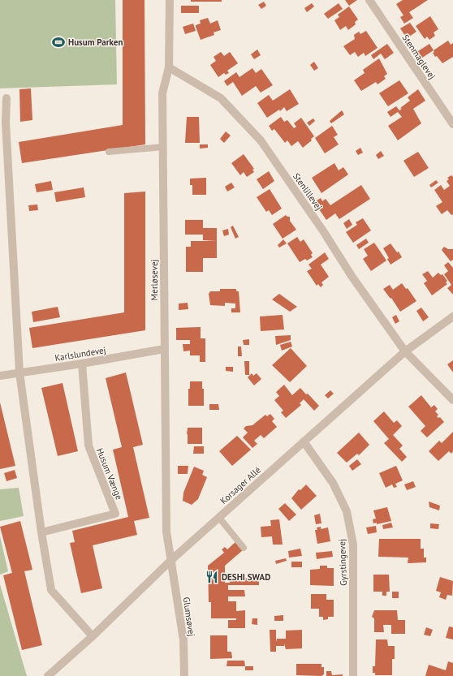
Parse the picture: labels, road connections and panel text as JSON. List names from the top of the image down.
{
  "streets": {
    "street": [
      "Stenmaglevej",
      "Stenlillevej",
      "Merløsevej",
      "Karlslundevej",
      "Husum Vænge",
      "Korsager Allé",
      "Gyrstingevej",
      "Glumsøvej"
    ]
  },
  "crossings": [
    ["Stenlillevej", "Merløsevej"],
    ["Stenlillevej", "Korsager Allé"],
    ["Merløsevej", "Karlslundevej"],
    ["Merløsevej", "Korsager Allé"],
    ["Merløsevej", "Glumsøvej"],
    ["Karlslundevej", "Husum Vænge"],
    ["Korsager Allé", "Gyrstingevej"],
    ["Korsager Allé", "Glumsøvej"]
  ],
  "places": {
    "sports": ["Husum Parken"],
    "restaurant": ["DESHI SWAD"]
  }
}
